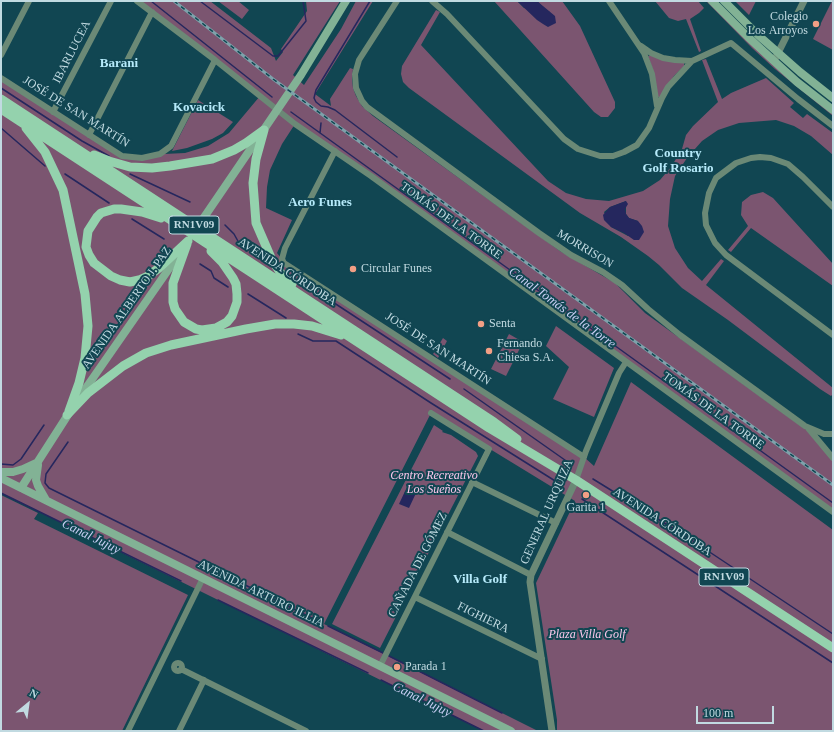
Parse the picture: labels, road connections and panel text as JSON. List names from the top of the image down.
{
  "streets": {
    "main road": [
      "RN1V09",
      "AVENIDA CÓRDOBA",
      "AVENIDA ALBERTO J. PAZ",
      "AVENIDA ARTURO ILLIA"
    ],
    "street": [
      "IBARLUCEA",
      "JOSÉ DE SAN MARTÍN",
      "TOMÁS DE LA TORRE",
      "MORRISON",
      "GENERAL URQUIZA",
      "CAÑADA DE GÓMEZ",
      "FIGHIERA"
    ]
  },
  "crossings": [
    ["IBARLUCEA", "JOSÉ DE SAN MARTÍN"],
    ["JOSÉ DE SAN MARTÍN", "TOMÁS DE LA TORRE"],
    ["JOSÉ DE SAN MARTÍN", "GENERAL URQUIZA"],
    ["TOMÁS DE LA TORRE", "GENERAL URQUIZA"],
    ["AVENIDA CÓRDOBA", "GENERAL URQUIZA"],
    ["AVENIDA ALBERTO J. PAZ", "AVENIDA ARTURO ILLIA"],
    ["GENERAL URQUIZA", "FIGHIERA"],
    ["CAÑADA DE GÓMEZ", "AVENIDA ARTURO ILLIA"],
    ["CAÑADA DE GÓMEZ", "FIGHIERA"]
  ],
  "districts": [
    "Barani",
    "Kovacick",
    "Country Golf Rosario",
    "Aero Funes",
    "Villa Golf"
  ],
  "water": ["Canal Tomás de la Torre", "Canal Jujuy"],
  "parks": ["Centro Recreativo Los Sueños", "Plaza Villa Golf"],
  "places": [
    "Colegio Los Arroyos",
    "Circular Funes",
    "Senta",
    "Fernando Chiesa S.A.",
    "Garita 1",
    "Parada 1"
  ],
  "scale_bar": "100 m",
  "north": "top right"
}
